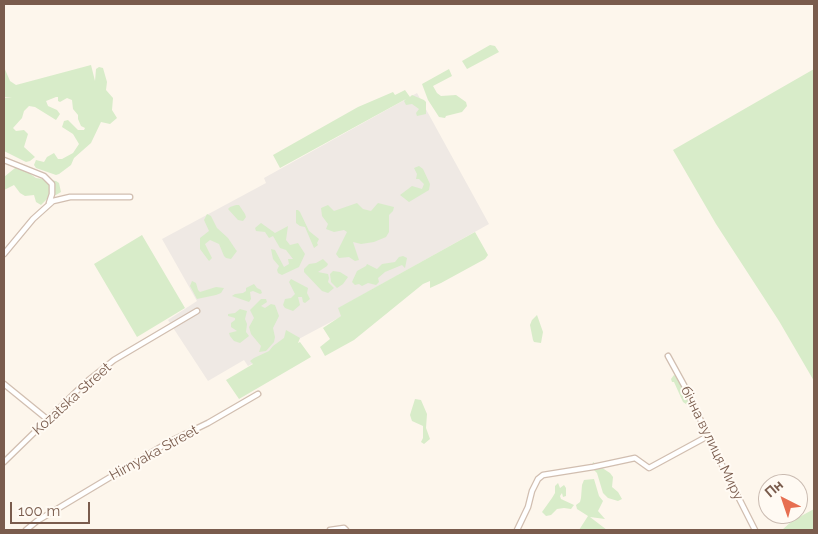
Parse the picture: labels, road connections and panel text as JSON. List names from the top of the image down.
{
  "streets": {
    "street": ["Kozatska Street", "бічна вулиця Миру", "Hirnyaka Street"]
  },
  "scale_bar": "100 m",
  "north": "top left"
}
